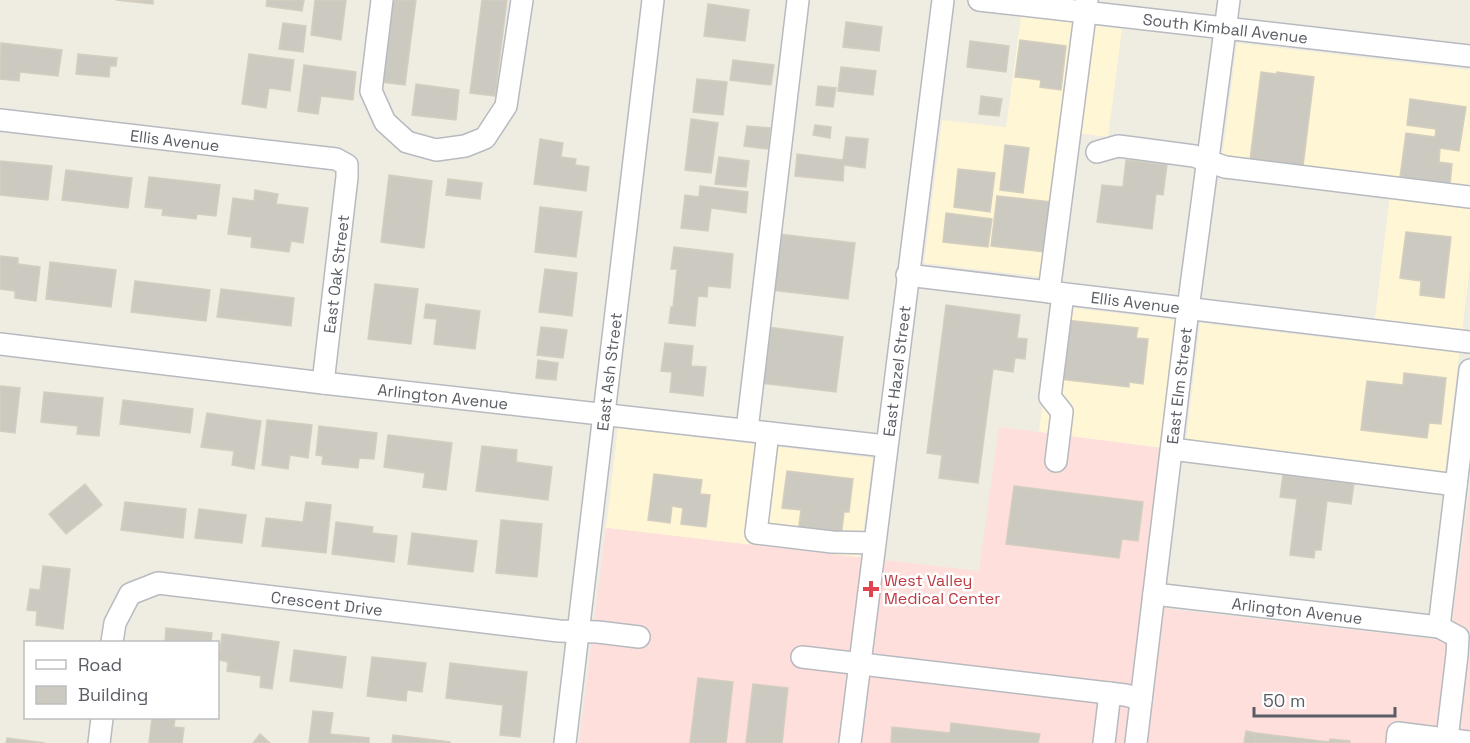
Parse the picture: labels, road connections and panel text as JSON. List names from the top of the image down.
{
  "streets": {
    "street": [
      "South Kimball Avenue",
      "Ellis Avenue",
      "East Oak Street",
      "East Hazel Street",
      "East Ash Street",
      "East Elm Street",
      "Arlington Avenue",
      "Crescent Drive"
    ]
  },
  "crossings": [
    ["South Kimball Avenue", "East Elm Street"],
    ["Ellis Avenue", "East Oak Street"],
    ["Ellis Avenue", "East Hazel Street"],
    ["Ellis Avenue", "East Elm Street"],
    ["East Oak Street", "Arlington Avenue"],
    ["East Hazel Street", "Arlington Avenue"],
    ["East Ash Street", "Arlington Avenue"],
    ["East Ash Street", "Crescent Drive"],
    ["East Elm Street", "Arlington Avenue"]
  ],
  "places": {
    "health": ["West Valley Medical Center"]
  },
  "legend": ["Road", "Building"],
  "scale_bar": "50 m"
}
